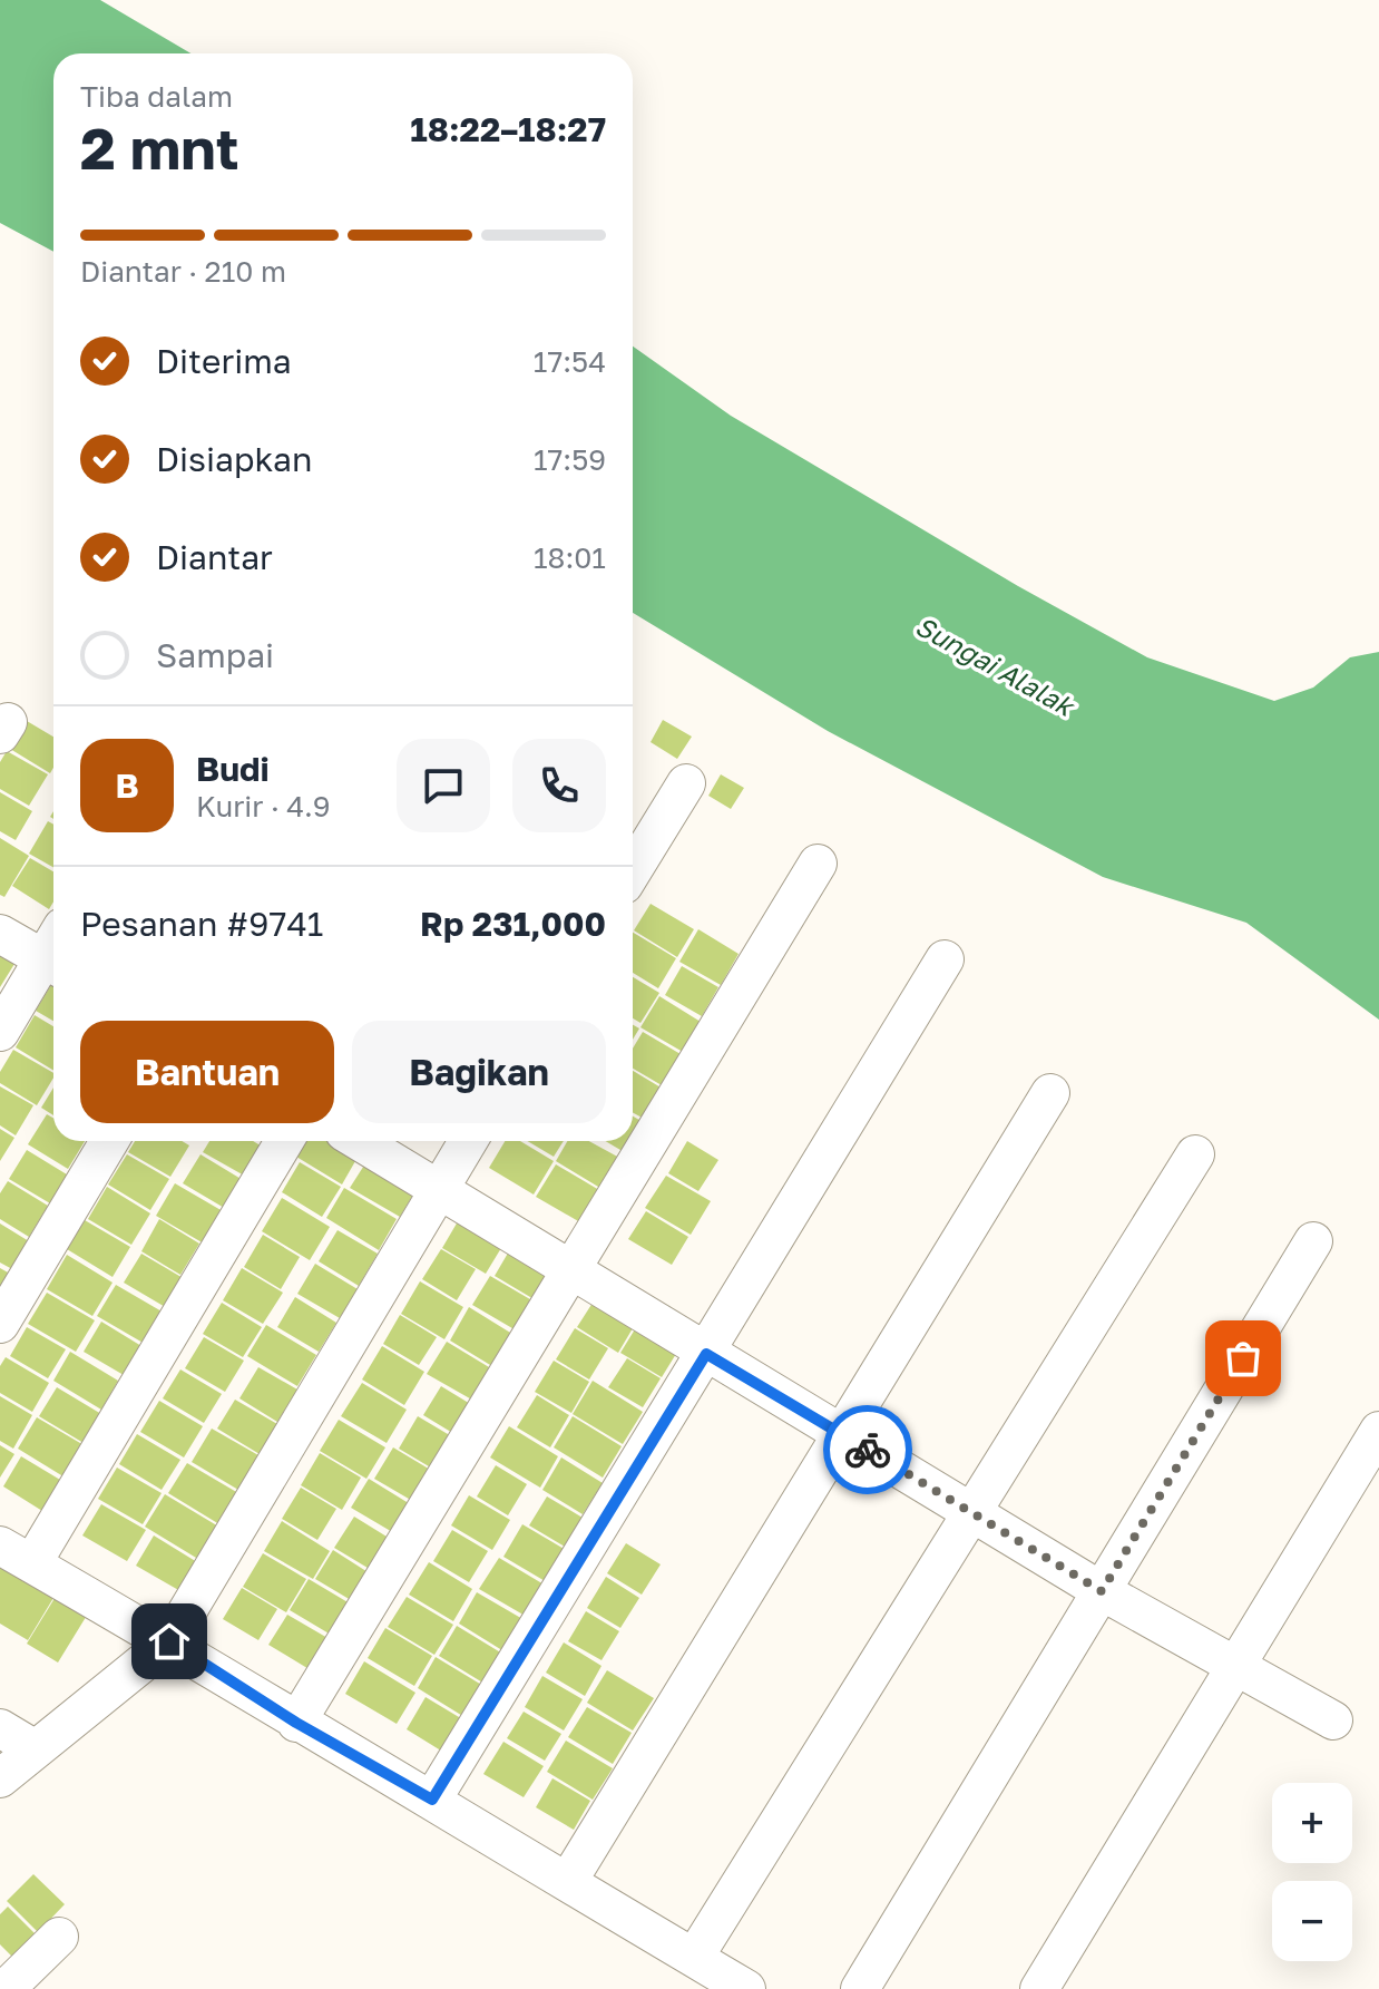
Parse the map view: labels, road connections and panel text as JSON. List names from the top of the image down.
{
  "water": ["Sungai Alalak"],
  "page": {
    "heading": ["2 mnt", "Tiba dalam", "18:22–18:27"],
    "panel": [
      "Budi",
      "Kurir · 4.9",
      "Pesanan #9741",
      "Rp 231,000"
    ],
    "bar": "Diantar · 210 m",
    "list": [
      ["Diterima", "17:54"],
      ["Disiapkan", "17:59"],
      ["Diantar", "18:01"],
      "Sampai"
    ],
    "round": "B",
    "buttons": ["Bantuan", "Bagikan"],
    "map_buttons": ["+", "−"]
  }
}
